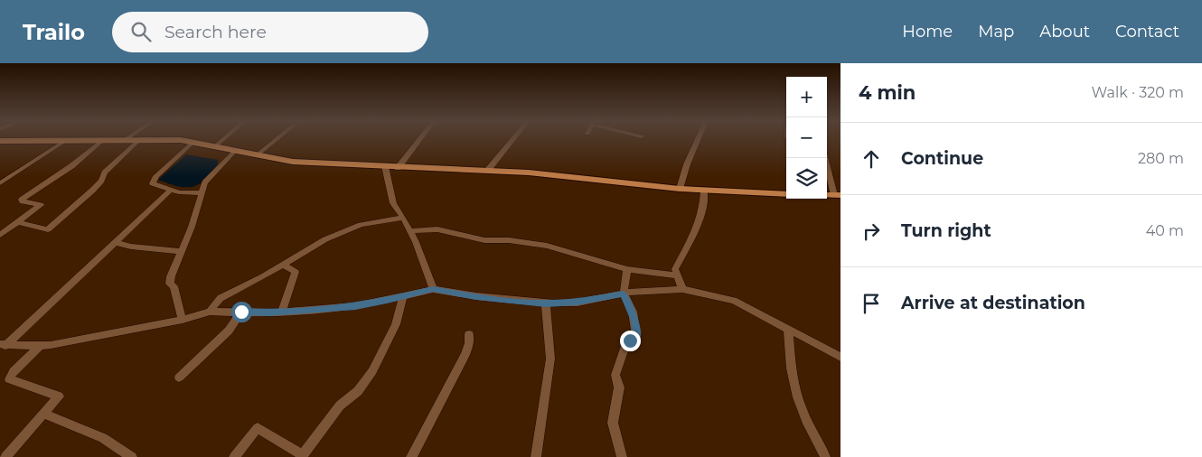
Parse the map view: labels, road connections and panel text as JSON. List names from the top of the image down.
{
  "page": {
    "header": "Trailo",
    "search": "Search here",
    "nav": [
      "Home",
      "Map",
      "About",
      "Contact"
    ],
    "heading": ["4 min", "Walk · 320 m"],
    "map_buttons": ["+", "−"],
    "list": [
      ["Continue", "280 m"],
      ["Turn right", "40 m"],
      "Arrive at destination"
    ]
  }
}
